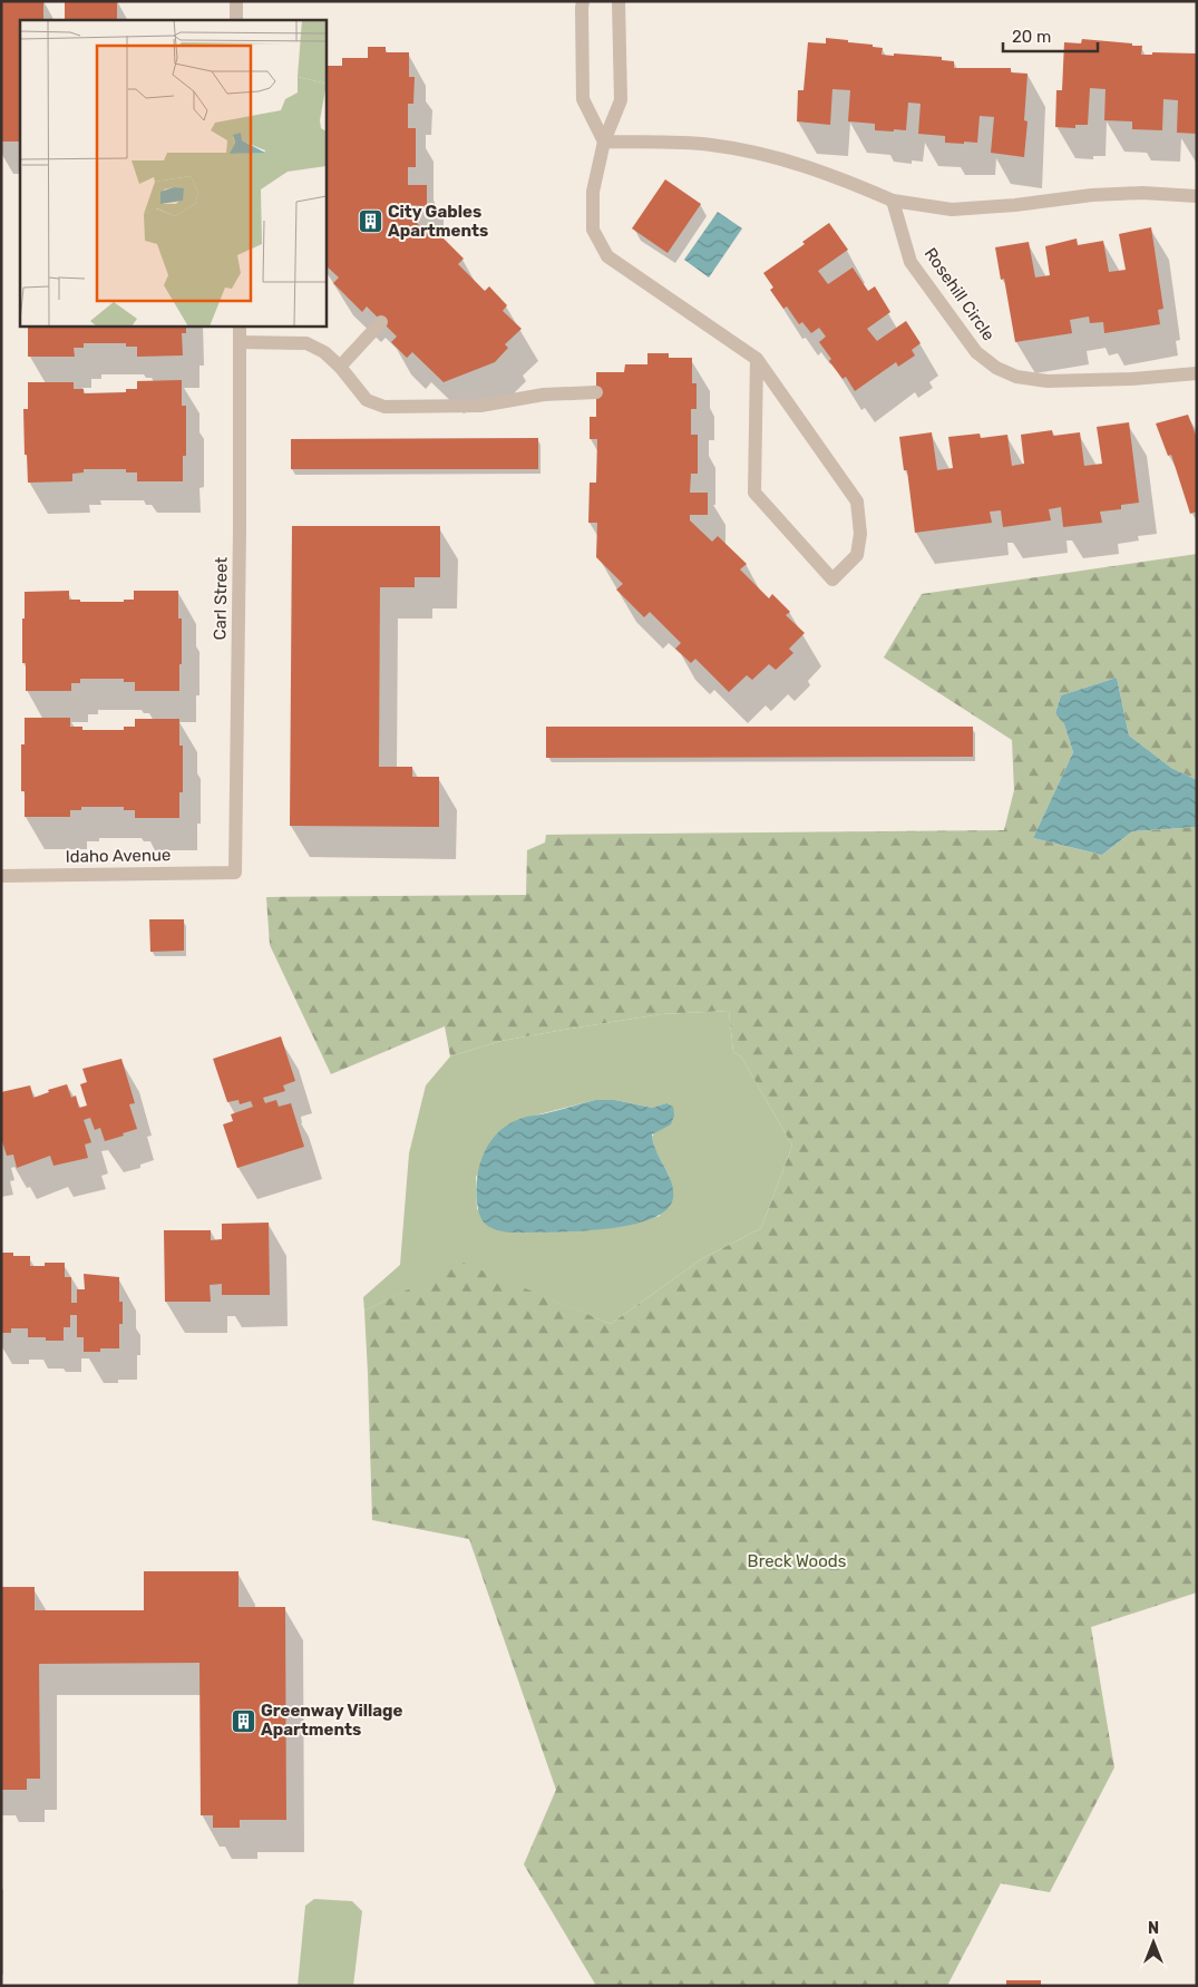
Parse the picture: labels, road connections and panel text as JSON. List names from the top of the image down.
{
  "streets": {
    "street": ["Rosehill Circle", "Carl Street", "Idaho Avenue"]
  },
  "crossings": [
    ["Carl Street", "Idaho Avenue"]
  ],
  "parks": ["Breck Woods"],
  "places": {
    "building": ["City Gables Apartments", "Greenway Village Apartments"]
  },
  "scale_bar": "20 m",
  "north": "top"
}
